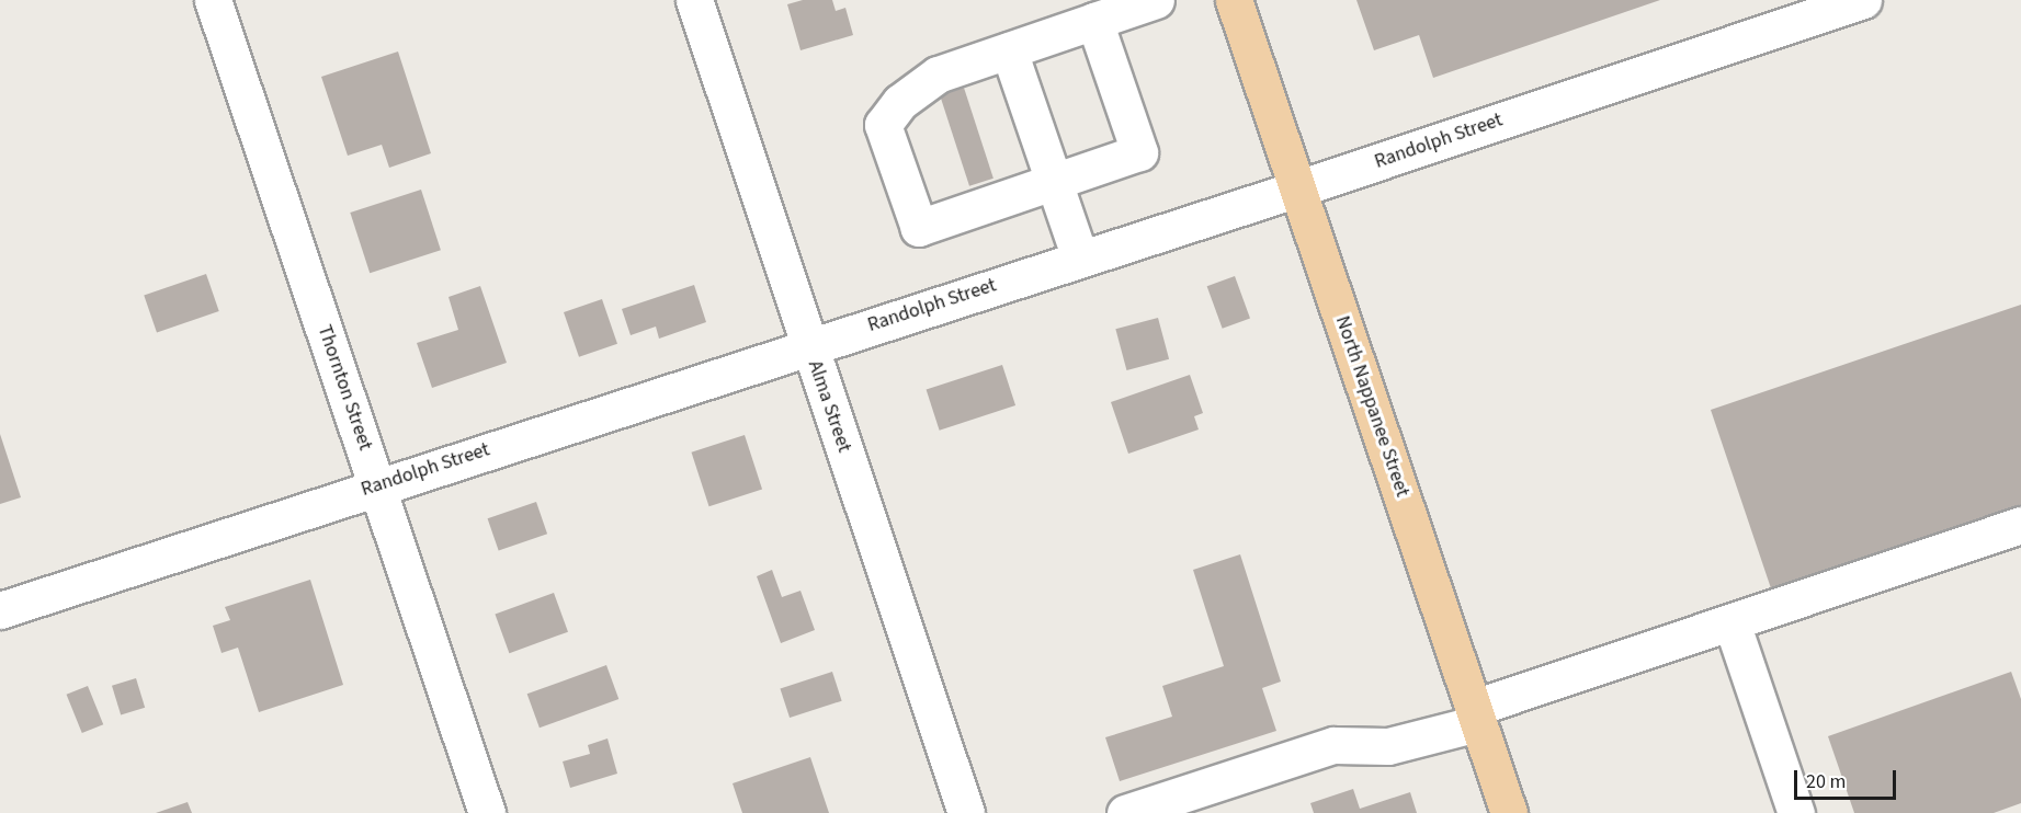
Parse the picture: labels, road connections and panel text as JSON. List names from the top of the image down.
{
  "streets": {
    "main road": ["North Nappanee Street"],
    "street": ["Randolph Street", "Thornton Street", "Alma Street"]
  },
  "crossings": [
    ["Randolph Street", "Thornton Street"],
    ["Randolph Street", "Alma Street"],
    ["Randolph Street", "North Nappanee Street"]
  ],
  "scale_bar": "20 m"
}
